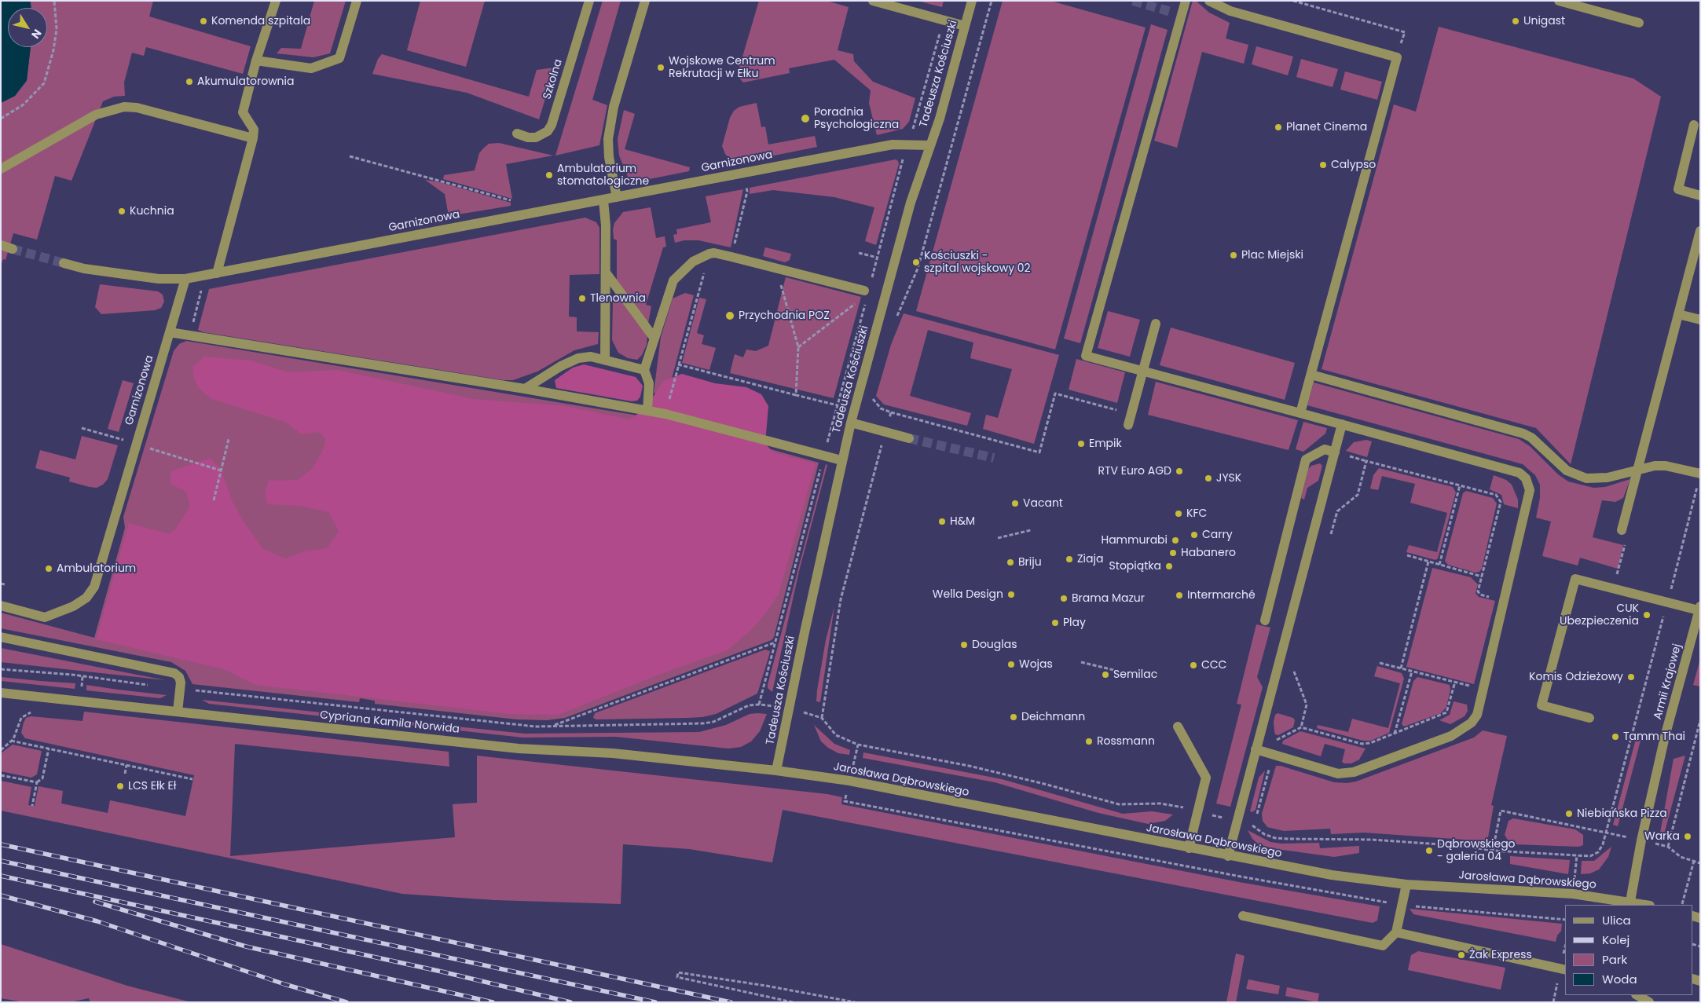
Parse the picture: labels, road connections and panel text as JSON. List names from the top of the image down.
{
  "streets": {
    "street": [
      "Tadeusza Kościuszki",
      "Szkolna",
      "Garnizonowa",
      "Armii Krajowej",
      "Cypriana Kamila Norwida",
      "Jarosława Dąbrowskiego"
    ]
  },
  "crossings": [
    ["Tadeusza Kościuszki", "Garnizonowa"],
    ["Tadeusza Kościuszki", "Cypriana Kamila Norwida"],
    ["Tadeusza Kościuszki", "Jarosława Dąbrowskiego"],
    ["Armii Krajowej", "Jarosława Dąbrowskiego"],
    ["Cypriana Kamila Norwida", "Jarosława Dąbrowskiego"]
  ],
  "places": [
    "Komenda szpitala",
    "Unigast",
    "Wojskowe Centrum Rekrutacji w Ełku",
    "Akumulatorownia",
    "Poradnia Psychologiczna",
    "Planet Cinema",
    "Calypso",
    "Ambulatorium stomatologiczne",
    "Kuchnia",
    "Plac Miejski",
    "Kościuszki - szpital wojskowy 02",
    "Tlenownia",
    "Przychodnia POZ",
    "Empik",
    "RTV Euro AGD",
    "JYSK",
    "Vacant",
    "KFC",
    "H&M",
    "Carry",
    "Hammurabi",
    "Habanero",
    "Ziaja",
    "Briju",
    "Stopiątka",
    "Ambulatorium",
    "Wella Design",
    "Intermarché",
    "Brama Mazur",
    "CUK Ubezpieczenia",
    "Play",
    "Douglas",
    "Wojas",
    "CCC",
    "Semilac",
    "Komis Odzieżowy",
    "Deichmann",
    "Tamm Thai",
    "Rossmann",
    "LCS Ełk Eł",
    "Niebiańska Pizza",
    "Warka",
    "Dąbrowskiego - galeria 04",
    "Żak Express"
  ],
  "legend": [
    "Ulica",
    "Kolej",
    "Park",
    "Woda"
  ],
  "north": "bottom right"
}
